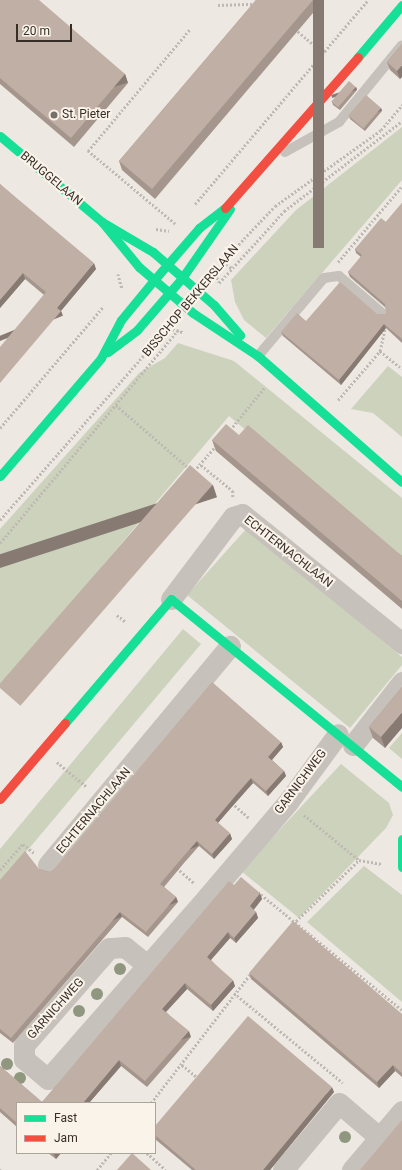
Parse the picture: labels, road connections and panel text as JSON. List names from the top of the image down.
{
  "streets": {
    "main road": ["BRUGGELAAN", "BISSCHOP BEKKERSLAAN", "ECHTERNACHLAAN"],
    "street": ["GARNICHWEG"]
  },
  "crossings": [
    ["BRUGGELAAN", "BISSCHOP BEKKERSLAAN"]
  ],
  "places": ["St. Pieter"],
  "legend": ["Fast", "Jam"],
  "scale_bar": "20 m"
}
